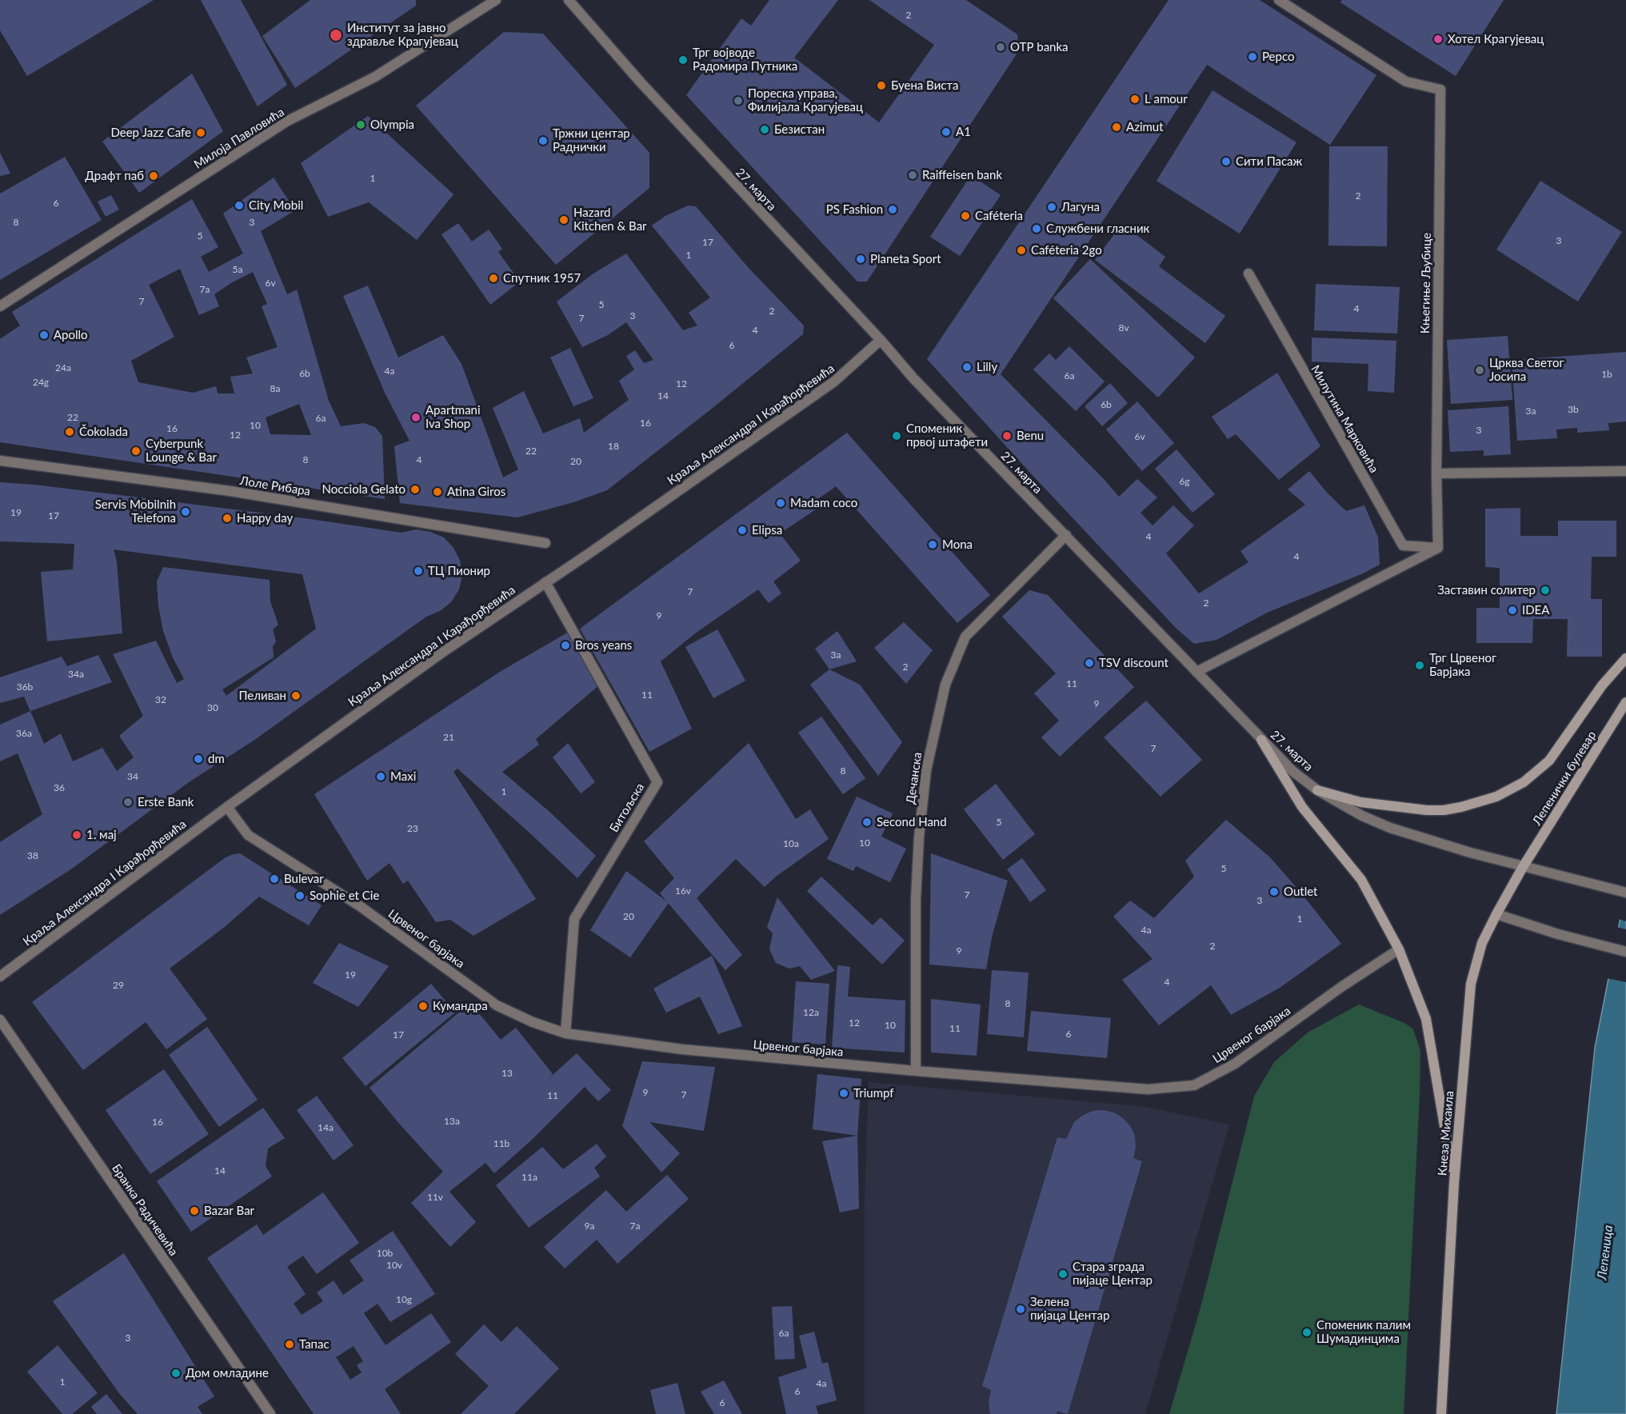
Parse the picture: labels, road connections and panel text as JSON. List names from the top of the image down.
{
  "streets": {
    "main road": ["Лепенички булевар", "Кнеза Михаила"],
    "street": [
      "Милоја Павловића",
      "27. марта",
      "Књегиње Љубице",
      "Милутина Марковића",
      "Краља Александра I Карађорђевића",
      "Лоле Рибара",
      "Дечанска",
      "Битољска",
      "Црвеног барјака",
      "Бранка Радичевића"
    ]
  },
  "crossings": [
    ["27. марта", "Краља Александра I Карађорђевића"],
    ["27. марта", "Дечанска"],
    ["27. марта", "Лепенички булевар"],
    ["27. марта", "Кнеза Михаила"],
    ["Краља Александра I Карађорђевића", "Битољска"],
    ["Краља Александра I Карађорђевића", "Црвеног барјака"],
    ["Дечанска", "Црвеног барјака"],
    ["Лепенички булевар", "Кнеза Михаила"],
    ["Битољска", "Црвеног барјака"]
  ],
  "water": ["Лепеница"],
  "places": [
    "Институт за јавно здравље Крагујевац",
    "Хотел Крагујевац",
    "OTP banka",
    "Pepco",
    "Трг војводе Радомира Путника",
    "Буена Виста",
    "L amour",
    "Пореска управа, Филијала Крагујевац",
    "Olympia",
    "Azimut",
    "Безистан",
    "A1",
    "Deep Jazz Cafe",
    "Тржни центар Раднички",
    "Сити Пасаж",
    "Raiffeisen bank",
    "Драфт паб",
    "City Mobil",
    "Лагуна",
    "PS Fashion",
    "Caféteria",
    "Hazard Kitchen & Bar",
    "Службени гласник",
    "Caféteria 2go",
    "Planeta Sport",
    "Спутник 1957",
    "Apollo",
    "Lilly",
    "Црква Светог Јосипа",
    "Apartmani Iva Shop",
    "Čokolada",
    "Споменик првој штафети",
    "Benu",
    "Cyberpunk Lounge & Bar",
    "Nocciola Gelato",
    "Atina Giros",
    "Madam coco",
    "Servis Mobilnih Telefona",
    "Happy day",
    "Elipsa",
    "Mona",
    "ТЦ Пионир",
    "Заставин солитер",
    "IDEA",
    "Bros yeans",
    "TSV discount",
    "Трг Црвеног Барјака",
    "Пеливан",
    "dm",
    "Maxi",
    "Erste Bank",
    "Second Hand",
    "1. мај",
    "Bulevar",
    "Outlet",
    "Sophie et Cie",
    "Кумандра",
    "Triumpf",
    "Bazar Bar",
    "Стара зграда пијаце Центар",
    "Зелена пијаца Центар",
    "Споменик палим Шумадинцима",
    "Тапас",
    "Дом омладине"
  ],
  "house_numbers": [
    "2",
    "1",
    "2",
    "6",
    "8",
    "3",
    "5",
    "3",
    "17",
    "1",
    "5a",
    "6v",
    "7a",
    "7",
    "5",
    "4",
    "2",
    "3",
    "7",
    "8v",
    "4",
    "6",
    "24a",
    "4a",
    "6b",
    "1b",
    "6a",
    "24g",
    "12",
    "8a",
    "14",
    "6b",
    "3b",
    "3a",
    "22",
    "6a",
    "16",
    "10",
    "16",
    "3",
    "12",
    "6v",
    "18",
    "22",
    "8",
    "4",
    "20",
    "6g",
    "19",
    "17",
    "4",
    "4",
    "7",
    "2",
    "9",
    "3a",
    "2",
    "34a",
    "11",
    "36b",
    "11",
    "32",
    "9",
    "30",
    "36a",
    "21",
    "7",
    "8",
    "34",
    "36",
    "1",
    "5",
    "23",
    "10",
    "10a",
    "38",
    "5",
    "16v",
    "7",
    "3",
    "20",
    "1",
    "4a",
    "2",
    "9",
    "19",
    "4",
    "29",
    "8",
    "12a",
    "12",
    "10",
    "11",
    "6",
    "17",
    "13",
    "9",
    "7",
    "11",
    "13a",
    "16",
    "14a",
    "11b",
    "14",
    "11a",
    "11v",
    "9a",
    "7a",
    "10b",
    "10v",
    "10g",
    "6a",
    "3",
    "1",
    "4a",
    "6",
    "6"
  ]
}
